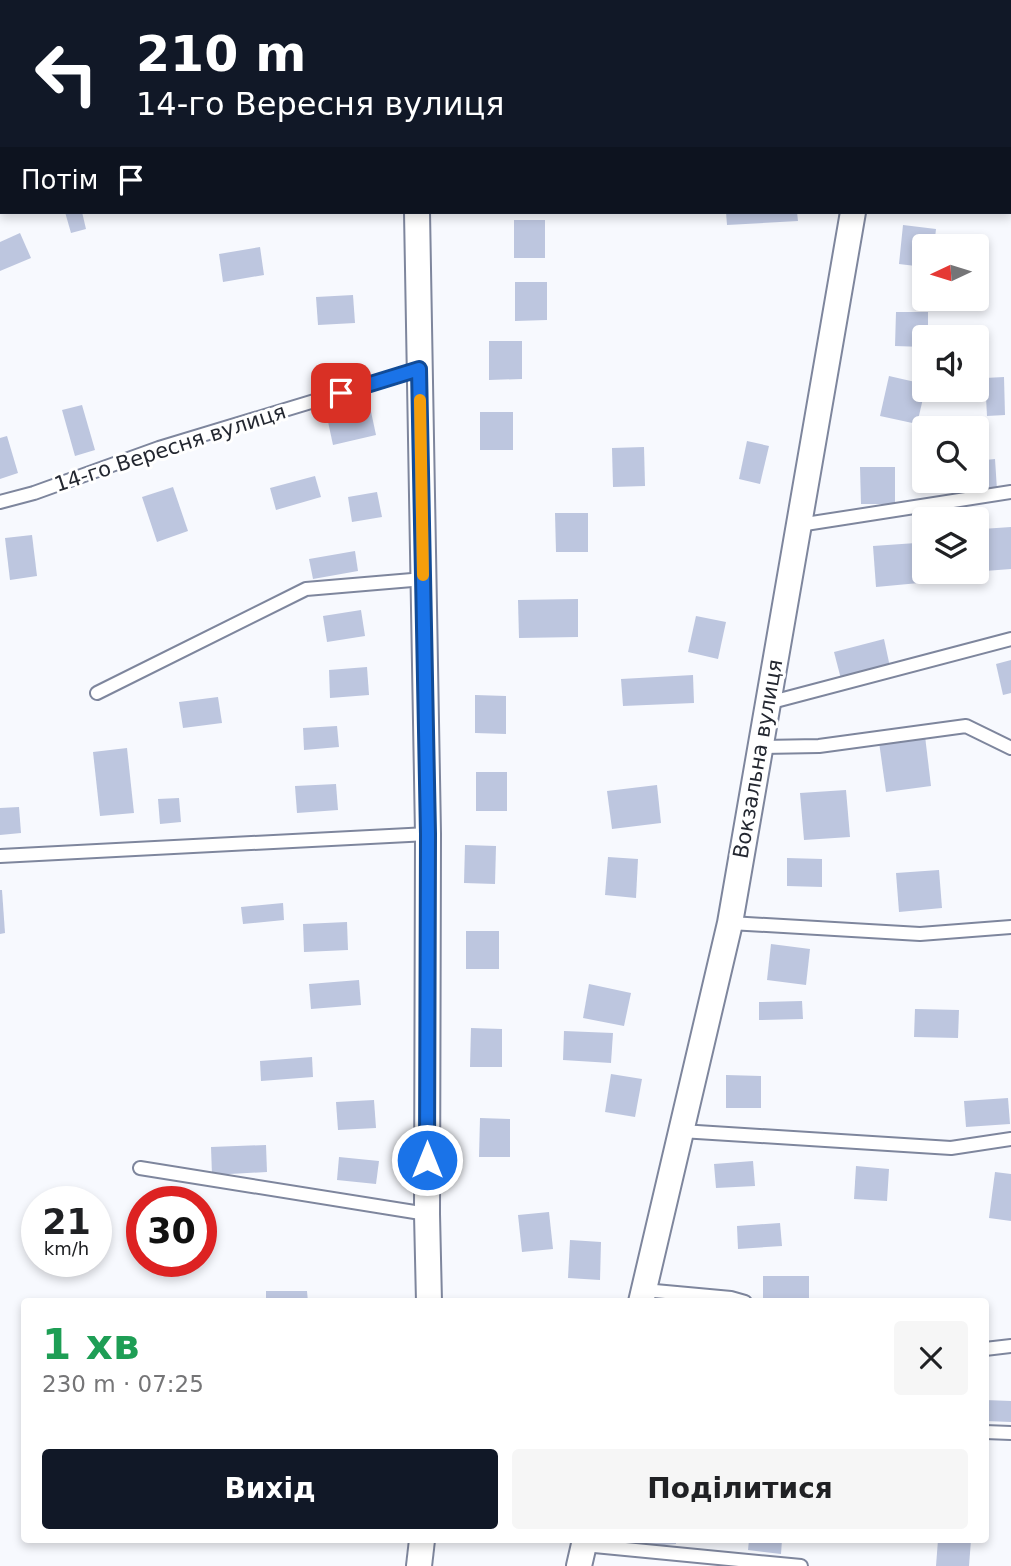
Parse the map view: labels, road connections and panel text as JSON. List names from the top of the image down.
{
  "streets": {
    "street": ["Вокзальна вулиця"],
    "lane": ["14-го Вересня вулиця"]
  },
  "north": "left",
  "page": {
    "turn": ["210 m", "14-го Вересня вулиця"],
    "then": "Потім",
    "speed": "21 km/h",
    "limit": "30",
    "heading": ["1 хв", "230 m · 07:25"],
    "buttons": ["Вихід", "Поділитися"]
  }
}
